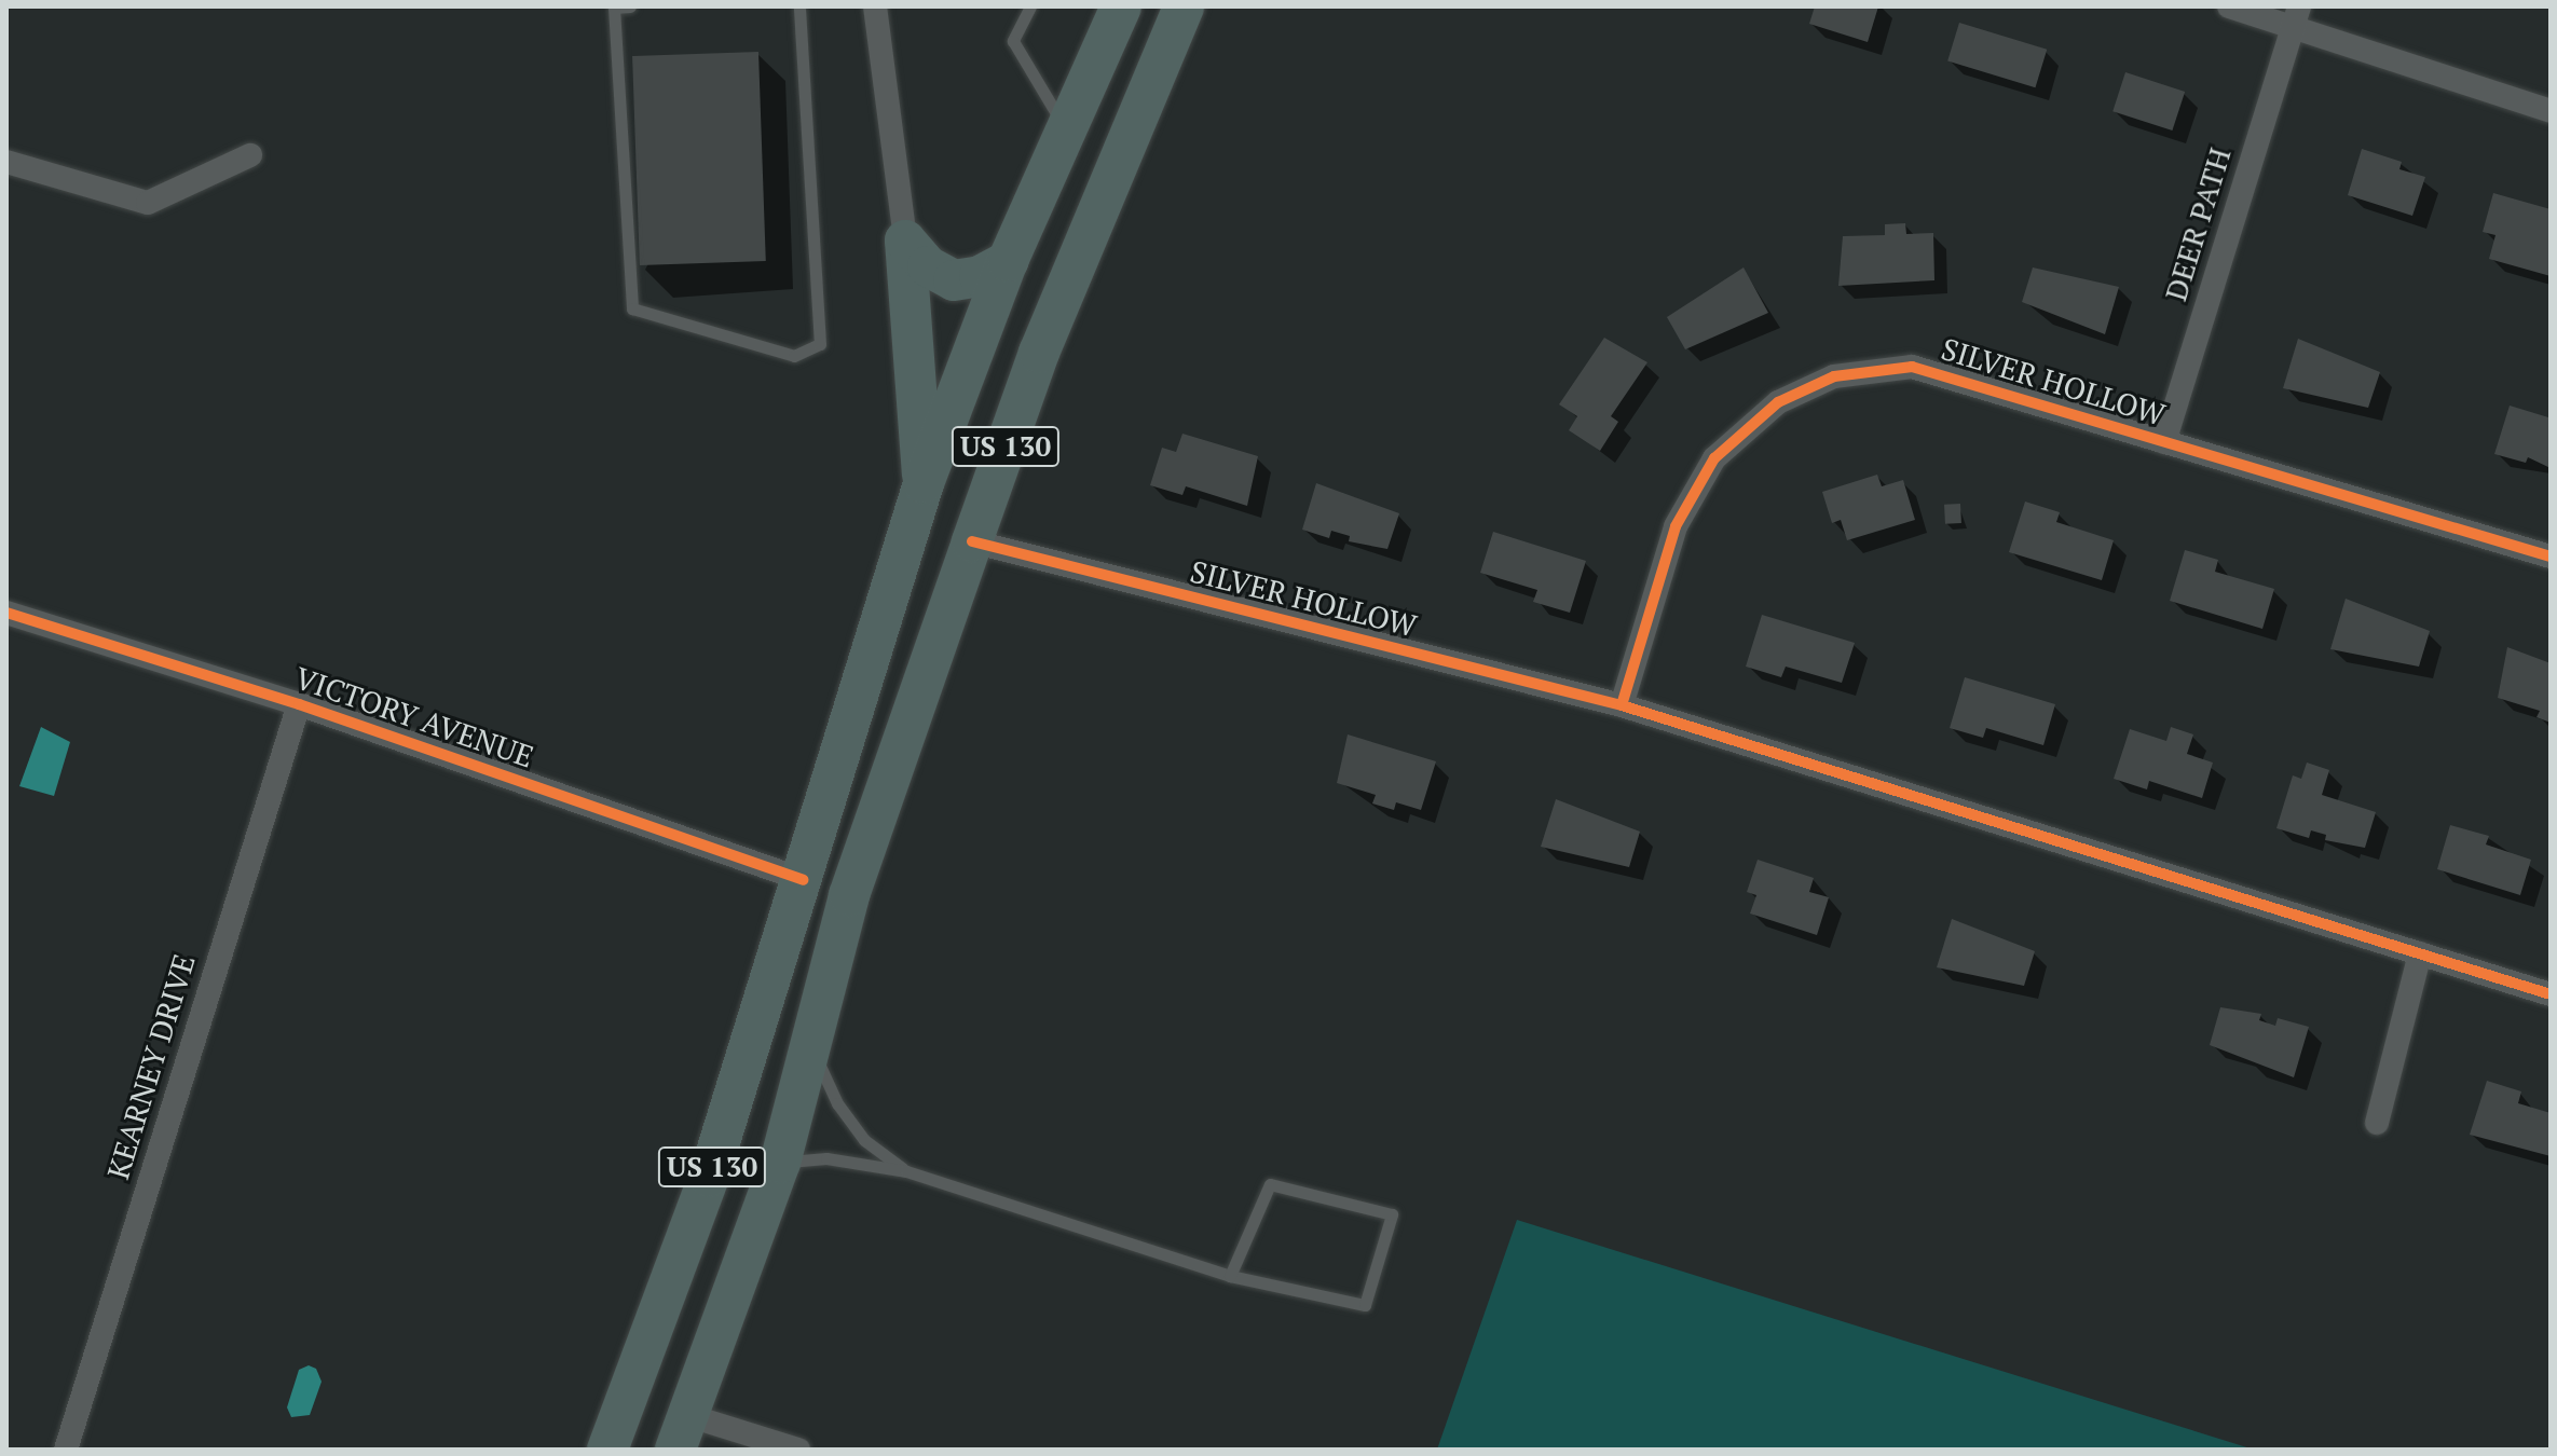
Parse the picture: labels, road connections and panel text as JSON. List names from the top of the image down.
{
  "streets": {
    "highway": ["US 130"],
    "street": [
      "DEER PATH",
      "SILVER HOLLOW",
      "VICTORY AVENUE",
      "KEARNEY DRIVE"
    ]
  },
  "crossings": [
    ["DEER PATH", "SILVER HOLLOW"],
    ["SILVER HOLLOW", "US 130"],
    ["US 130", "VICTORY AVENUE"],
    ["VICTORY AVENUE", "KEARNEY DRIVE"]
  ]
}
